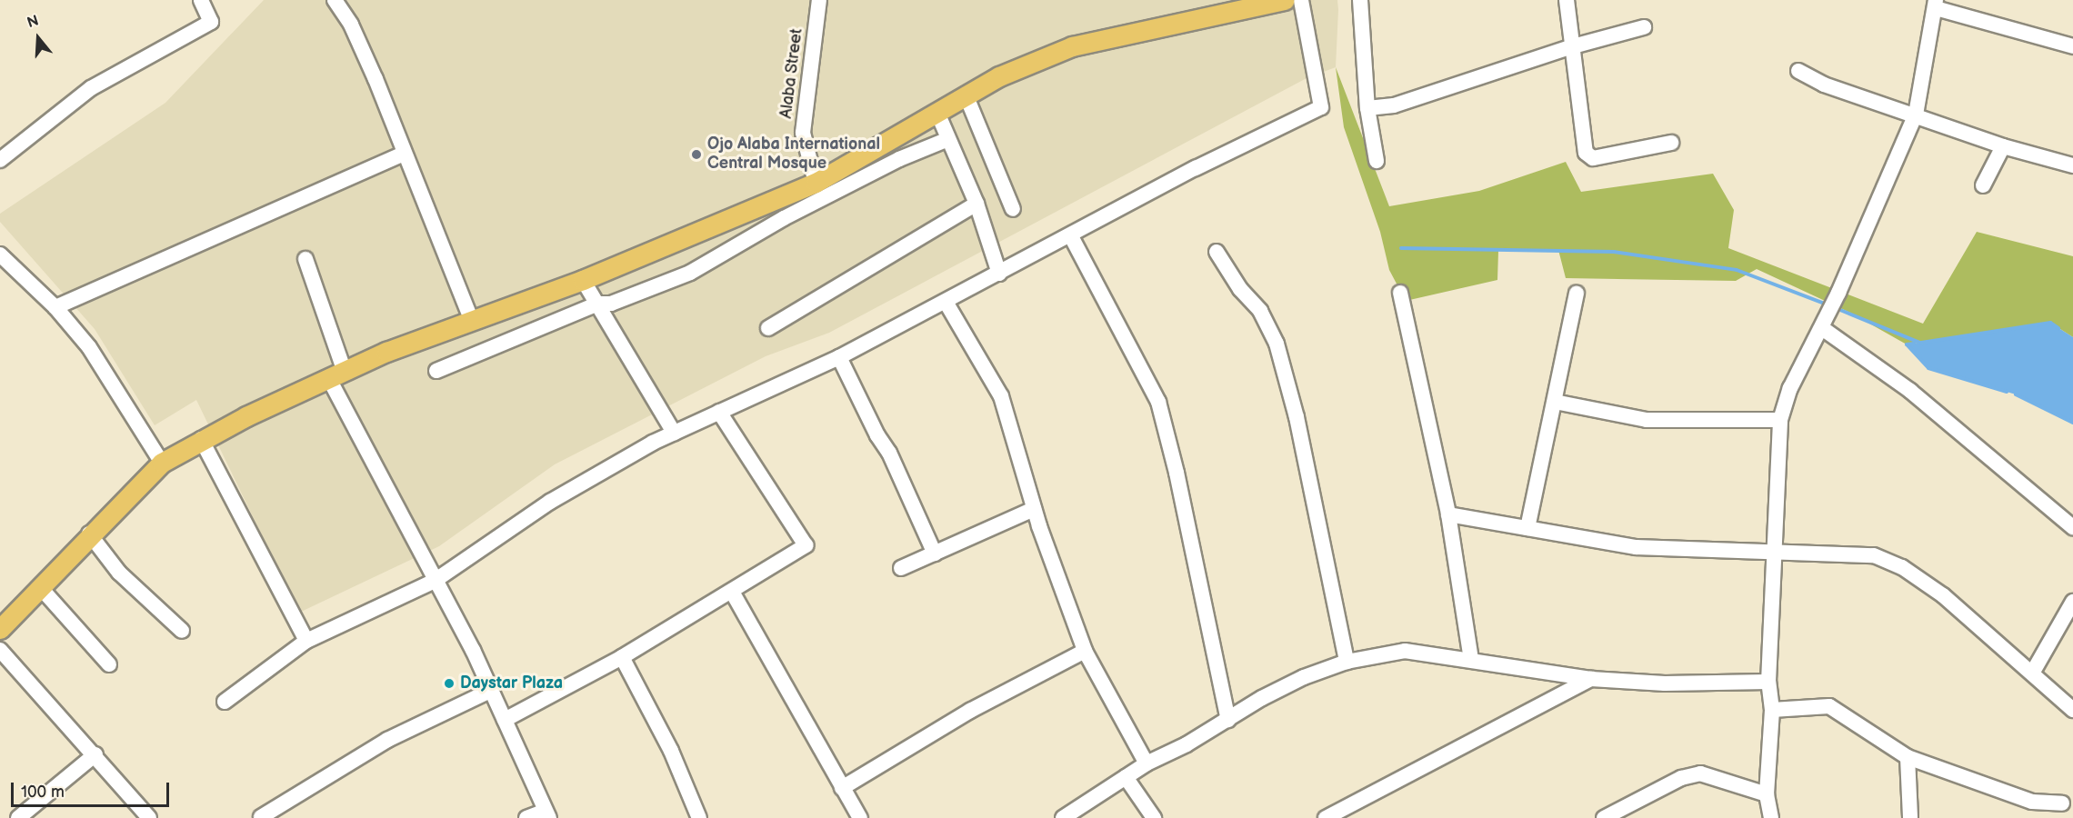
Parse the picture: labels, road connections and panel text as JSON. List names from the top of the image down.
{
  "streets": {
    "street": ["Alaba Street"]
  },
  "places": ["Ojo Alaba International Central Mosque", "Daystar Plaza"],
  "scale_bar": "100 m",
  "north": "top"
}
